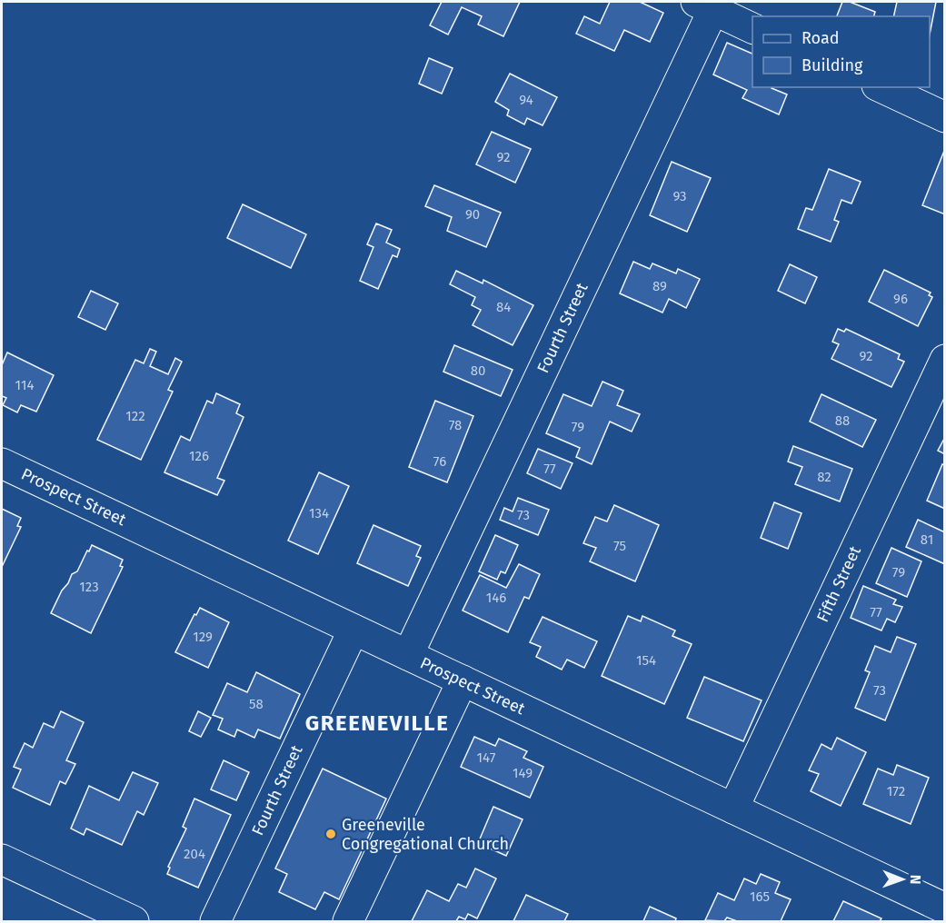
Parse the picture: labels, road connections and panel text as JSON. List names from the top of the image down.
{
  "streets": {
    "street": ["Fourth Street", "Prospect Street", "Fifth Street"]
  },
  "crossings": [
    ["Fourth Street", "Prospect Street"],
    ["Prospect Street", "Fifth Street"]
  ],
  "districts": ["GREENEVILLE"],
  "places": ["Greeneville Congregational Church"],
  "house_numbers": [
    "94",
    "92",
    "93",
    "90",
    "89",
    "96",
    "84",
    "92",
    "80",
    "114",
    "122",
    "88",
    "78",
    "79",
    "126",
    "76",
    "77",
    "82",
    "134",
    "73",
    "81",
    "75",
    "79",
    "123",
    "146",
    "77",
    "129",
    "154",
    "73",
    "58",
    "147",
    "149",
    "172",
    "204",
    "165"
  ],
  "legend": ["Road", "Building"],
  "north": "right"
}
